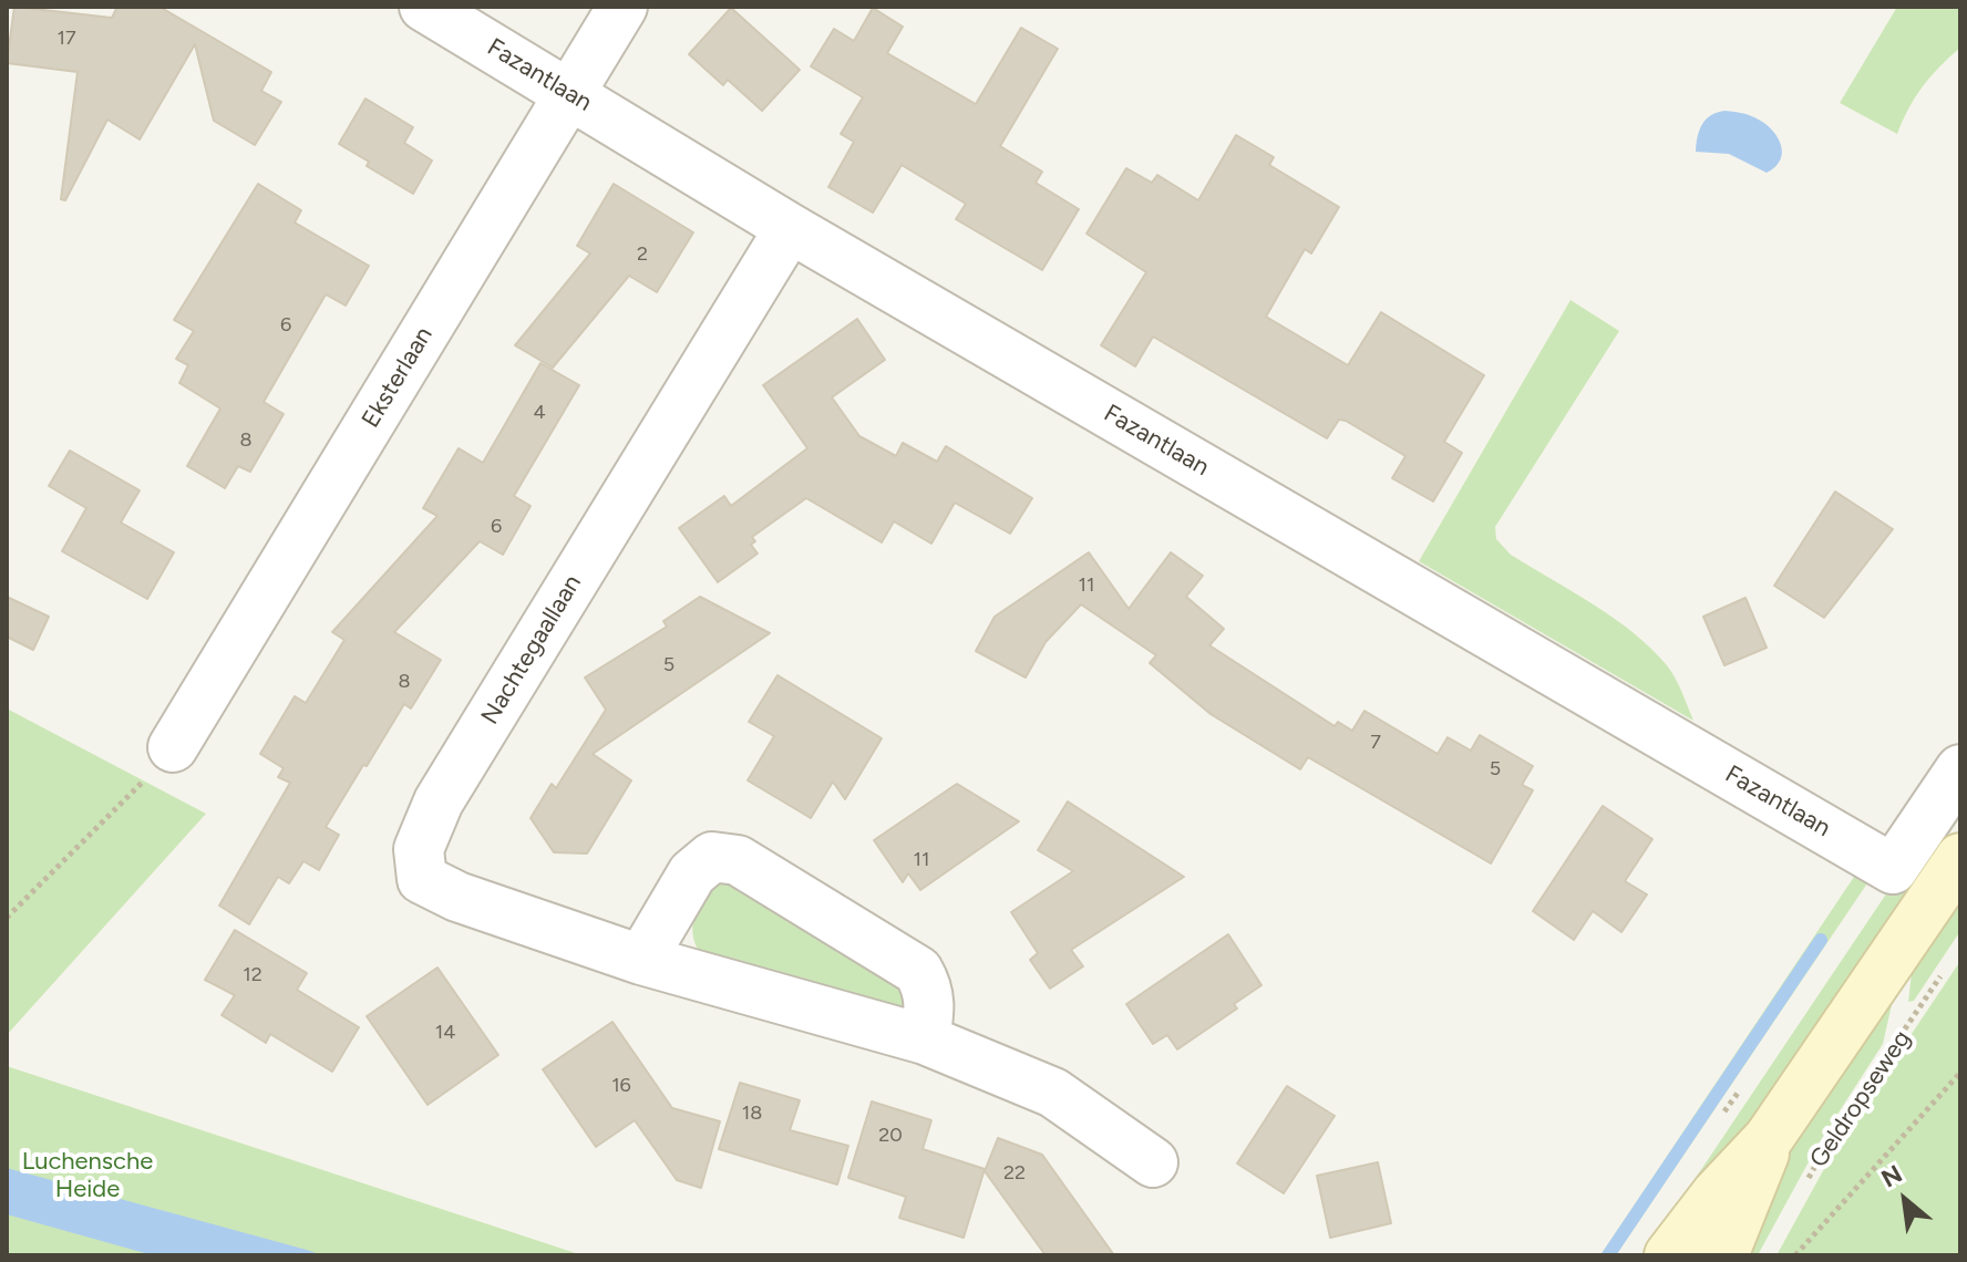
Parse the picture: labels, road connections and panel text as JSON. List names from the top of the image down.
{
  "streets": {
    "street": ["Fazantlaan", "Eksterlaan", "Nachtegaallaan"],
    "path": ["Geldropseweg"]
  },
  "crossings": [
    ["Fazantlaan", "Eksterlaan"],
    ["Fazantlaan", "Nachtegaallaan"]
  ],
  "parks": ["Luchensche Heide"],
  "house_numbers": [
    "17",
    "2",
    "6",
    "4",
    "8",
    "6",
    "11",
    "5",
    "8",
    "7",
    "5",
    "11",
    "12",
    "14",
    "16",
    "18",
    "20",
    "22"
  ],
  "north": "top left"
}
